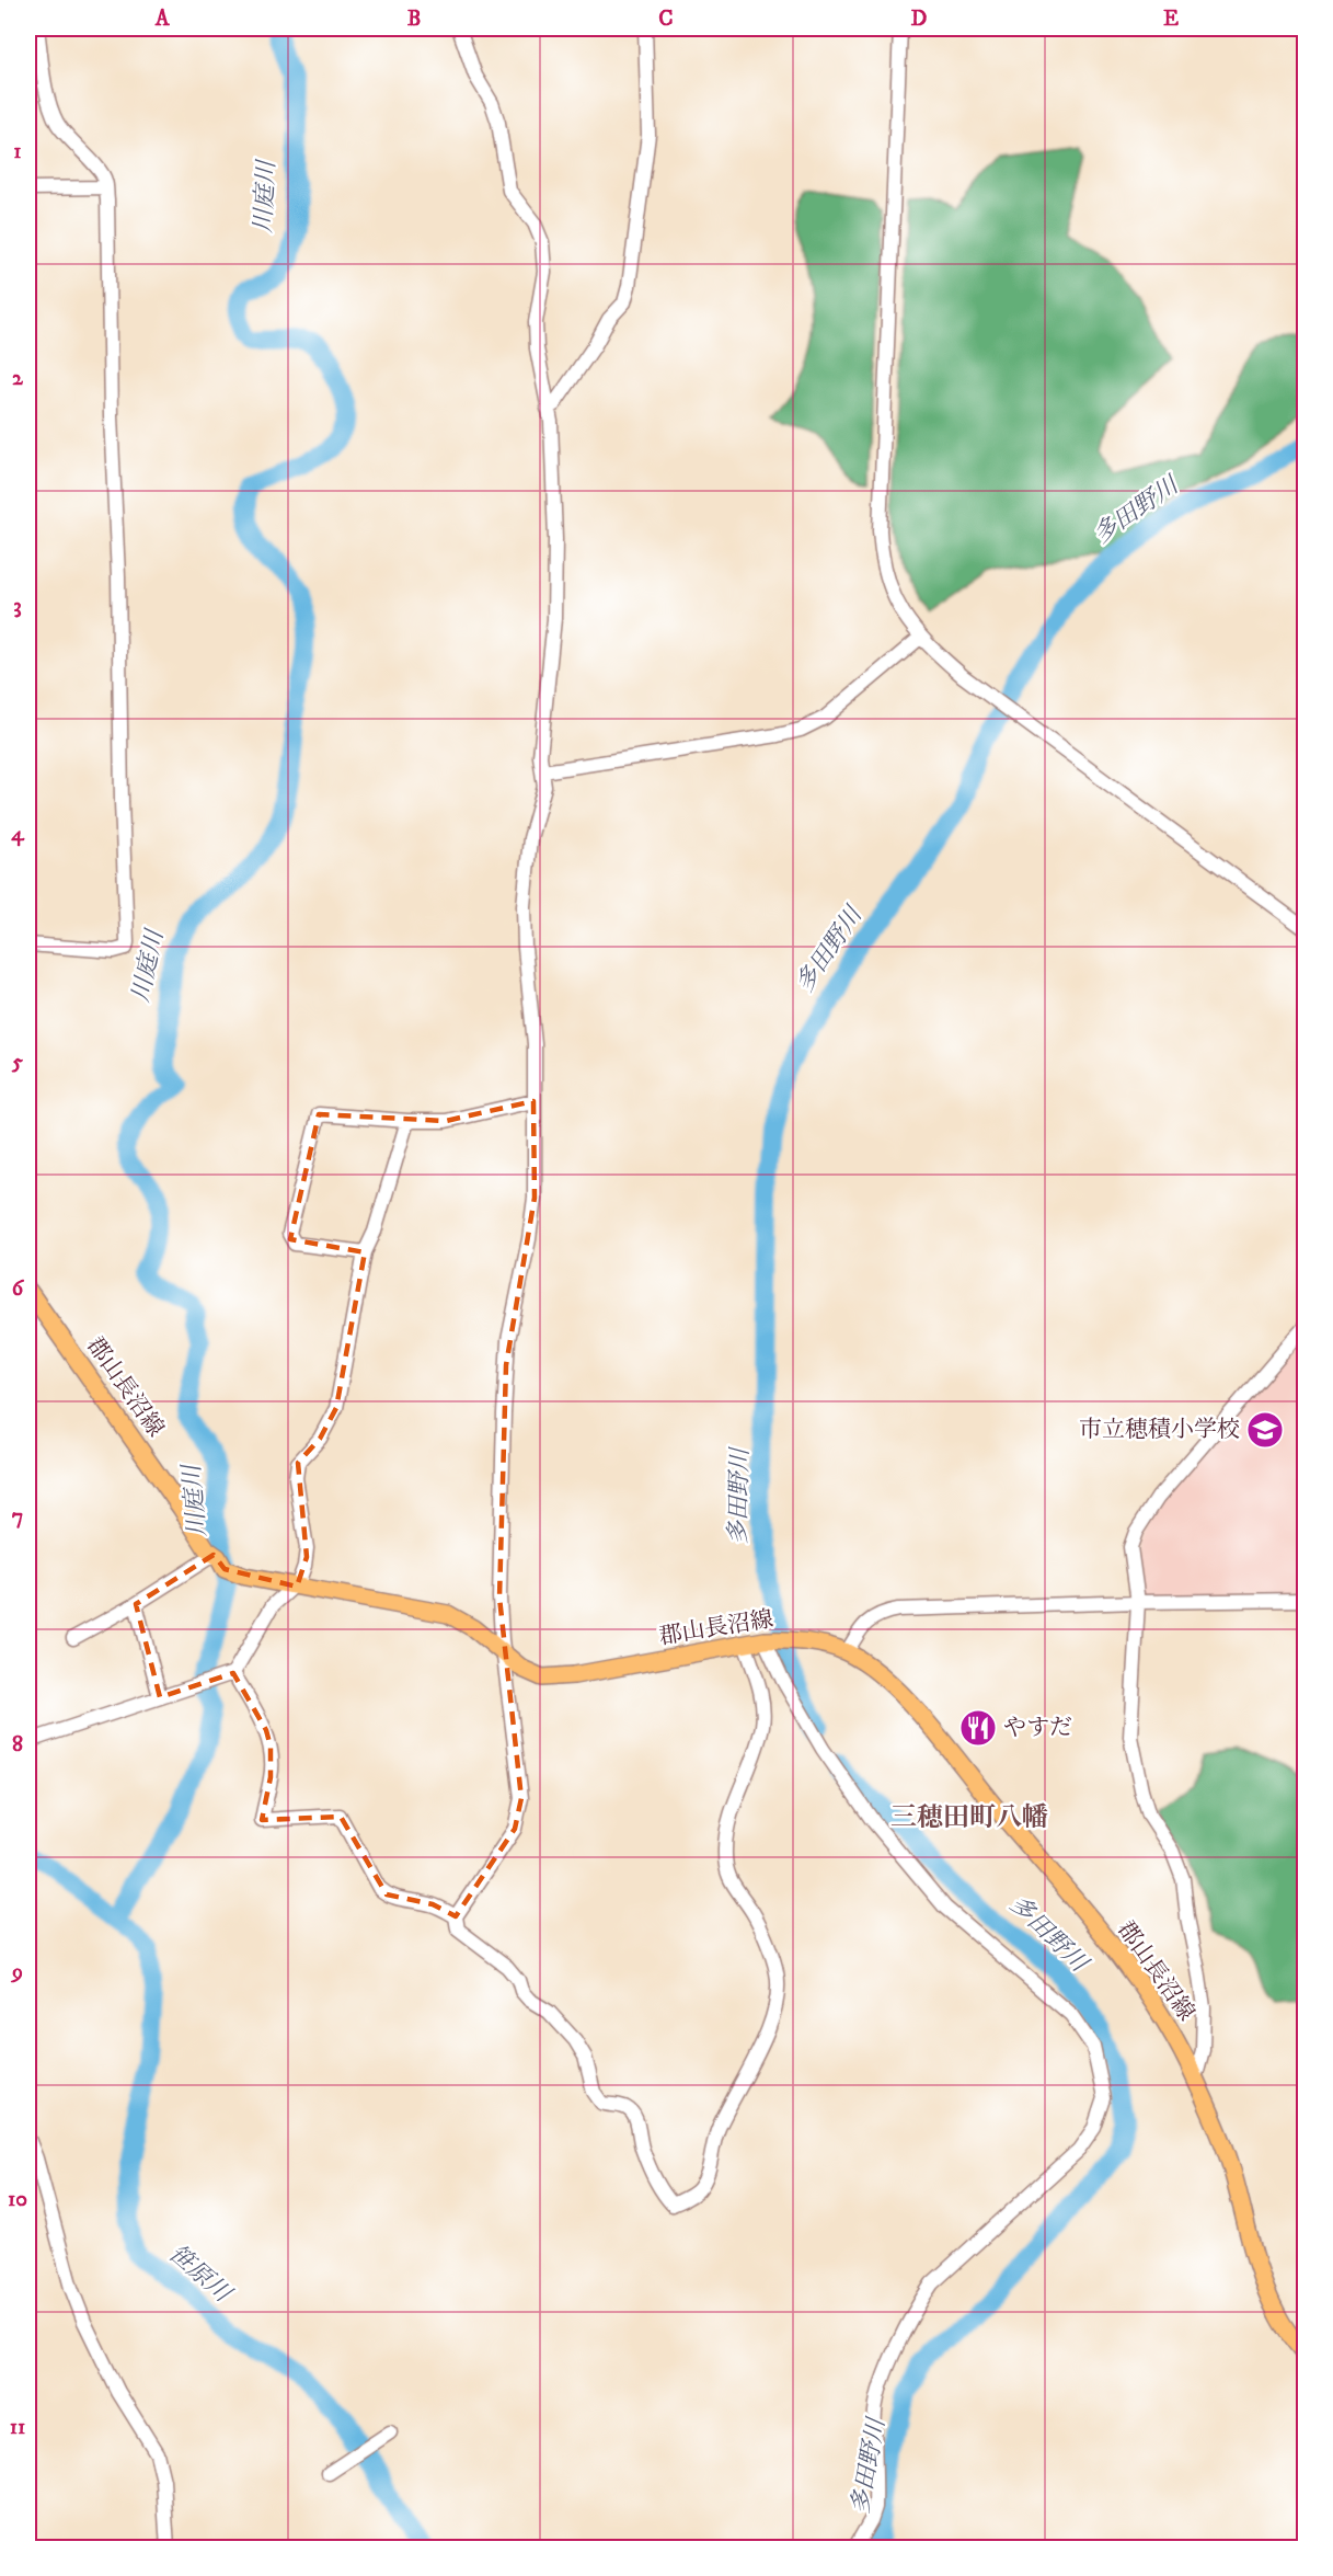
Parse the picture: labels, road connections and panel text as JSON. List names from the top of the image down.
{
  "streets": {
    "main road": ["郡山長沼線"]
  },
  "districts": ["三穂田町八幡"],
  "water": ["川庭川", "多田野川", "笹原川"],
  "places": {
    "school or university": ["市立穂積小学校"],
    "restaurant": ["やすだ"]
  },
  "grid": {
    "columns": [
      "A",
      "B",
      "C",
      "D",
      "E"
    ],
    "rows": [
      "1",
      "2",
      "3",
      "4",
      "5",
      "6",
      "7",
      "8",
      "9",
      "10",
      "11"
    ]
  }
}
